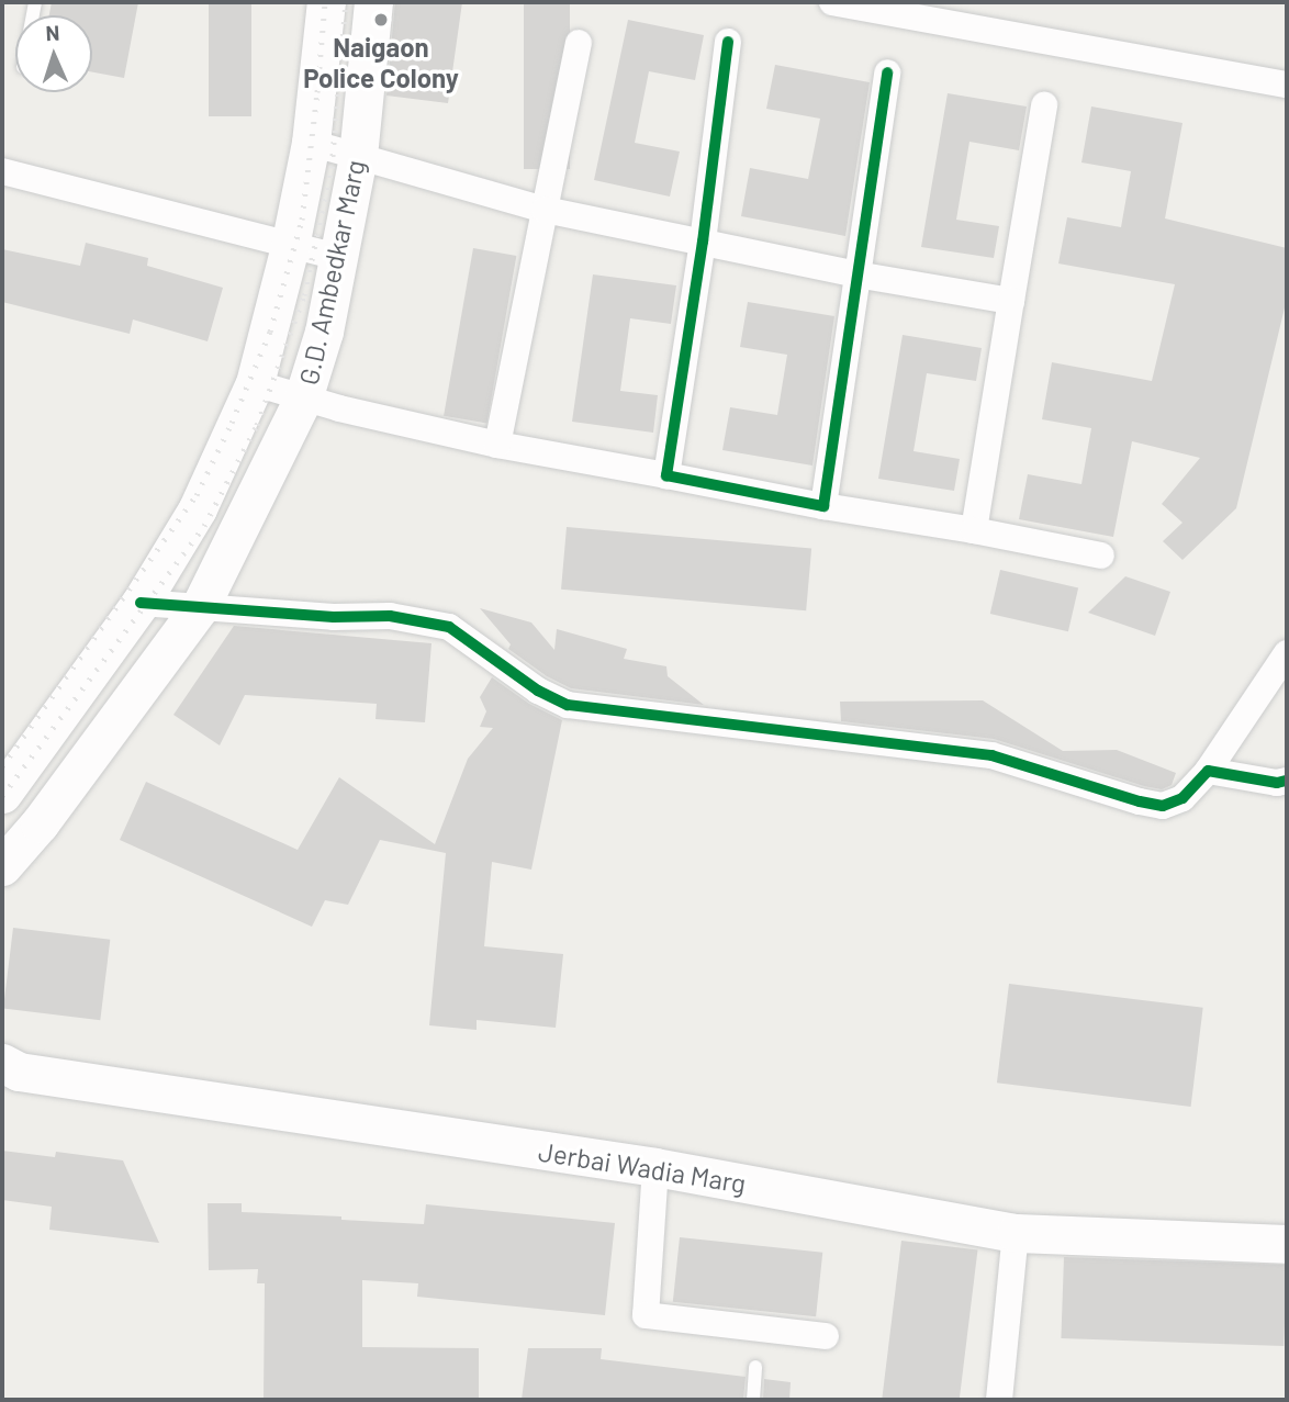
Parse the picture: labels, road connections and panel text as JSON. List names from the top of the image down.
{
  "streets": {
    "main road": ["G.D. Ambedkar Marg", "Jerbai Wadia Marg"]
  },
  "places": ["Naigaon Police Colony"],
  "north": "top"
}
